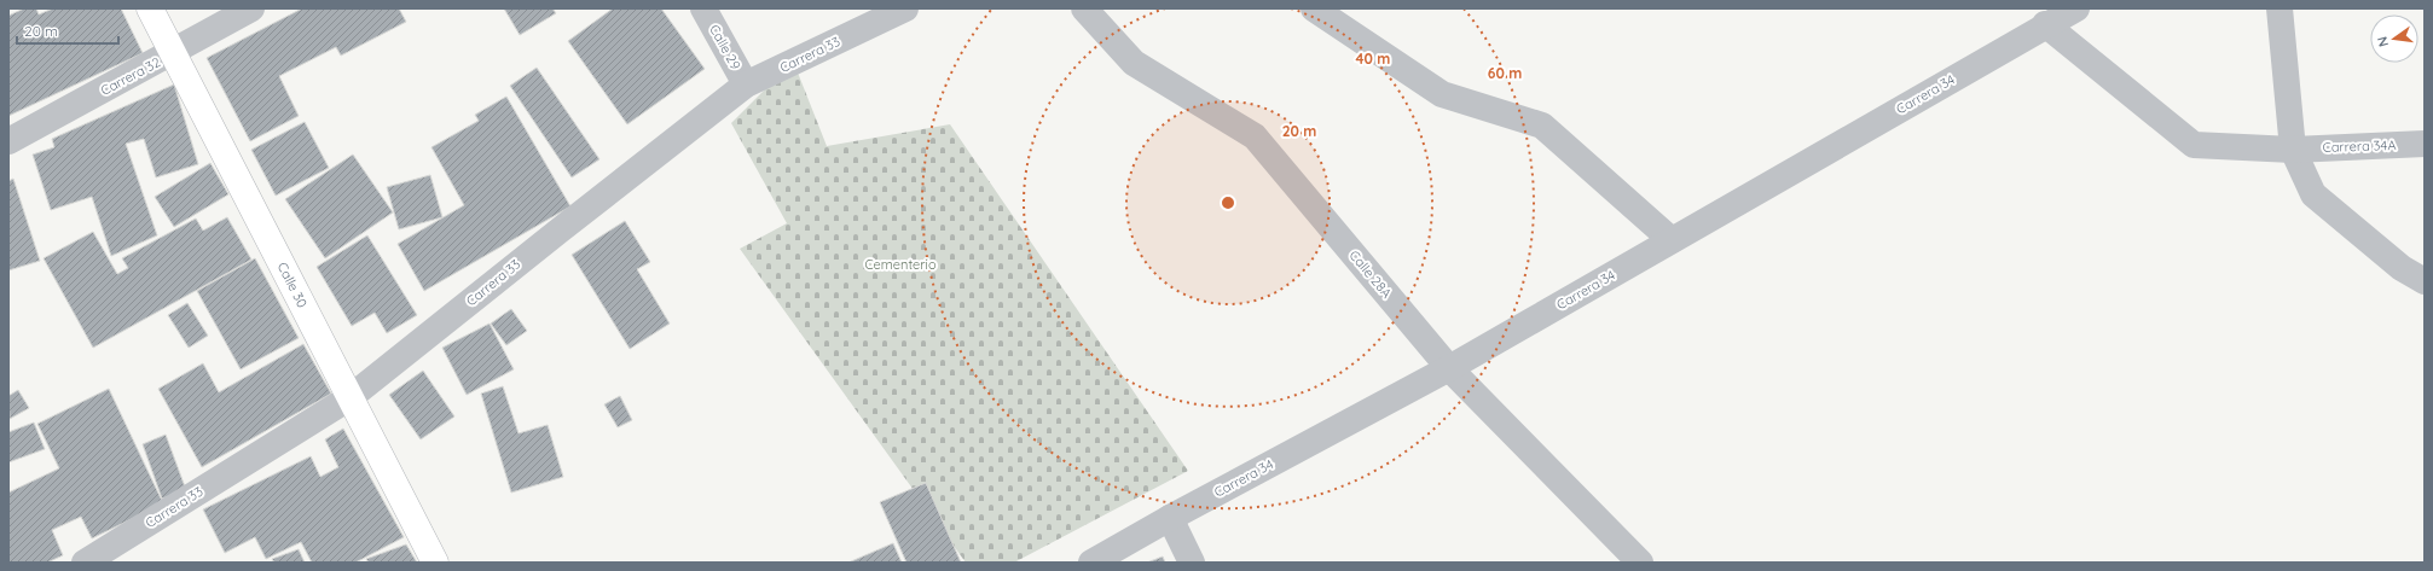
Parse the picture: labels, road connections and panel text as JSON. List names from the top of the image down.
{
  "streets": {
    "main road": ["Calle 30"],
    "street": [
      "Calle 29",
      "Carrera 33",
      "Carrera 32",
      "Carrera 34",
      "Carrera 34A",
      "Calle 28A"
    ]
  },
  "crossings": [
    ["Calle 29", "Carrera 33"],
    ["Carrera 33", "Calle 30"],
    ["Carrera 32", "Calle 30"],
    ["Carrera 34", "Carrera 34A"],
    ["Carrera 34", "Calle 28A"]
  ],
  "parks": ["Cementerio"],
  "scale_bar": "20 m",
  "north": "left",
  "rings": ["40 m", "60 m", "20 m"]
}
